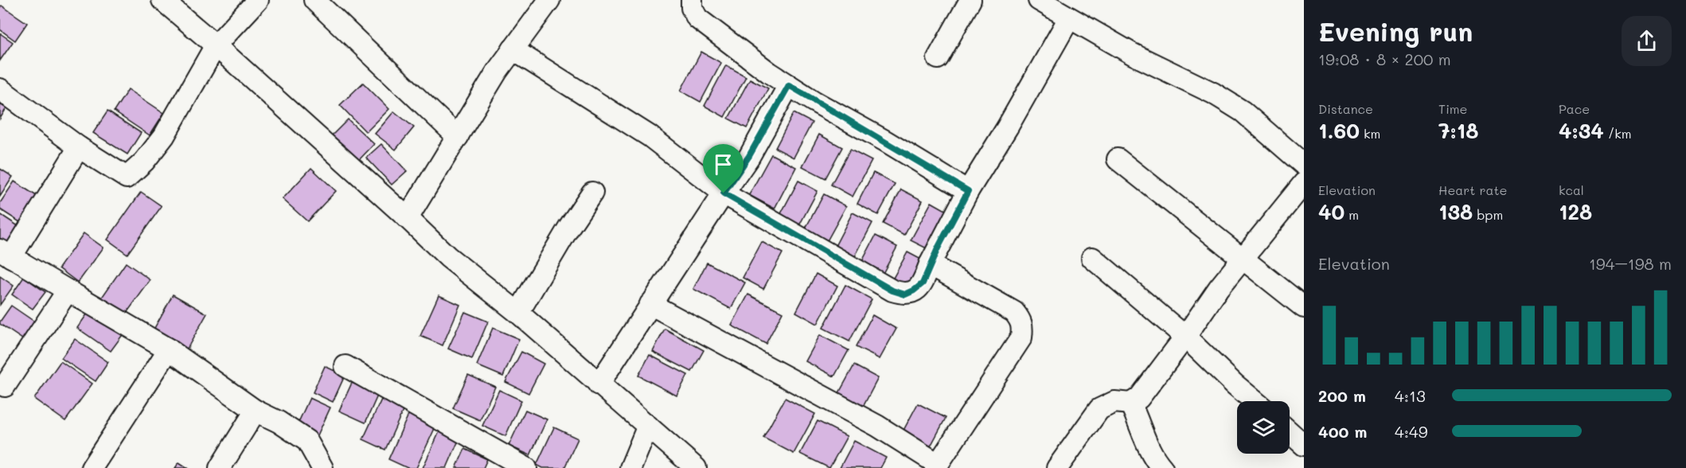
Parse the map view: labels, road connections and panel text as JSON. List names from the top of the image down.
{
  "page": {
    "heading": ["Evening run", "19:08 · 8 × 200 m"],
    "stats": [
      ["Distance", "1.60 km"],
      ["Time", "7:18"],
      ["Pace", "4:34 /km"],
      ["Elevation", "40 m"],
      ["Heart rate", "138 bpm"],
      ["kcal", "128"]
    ],
    "chart": ["Elevation", "194–198 m"],
    "list": [
      {
        "name": "200 m",
        "note": "4:13"
      },
      {
        "name": "400 m",
        "note": "4:49"
      }
    ]
  }
}
